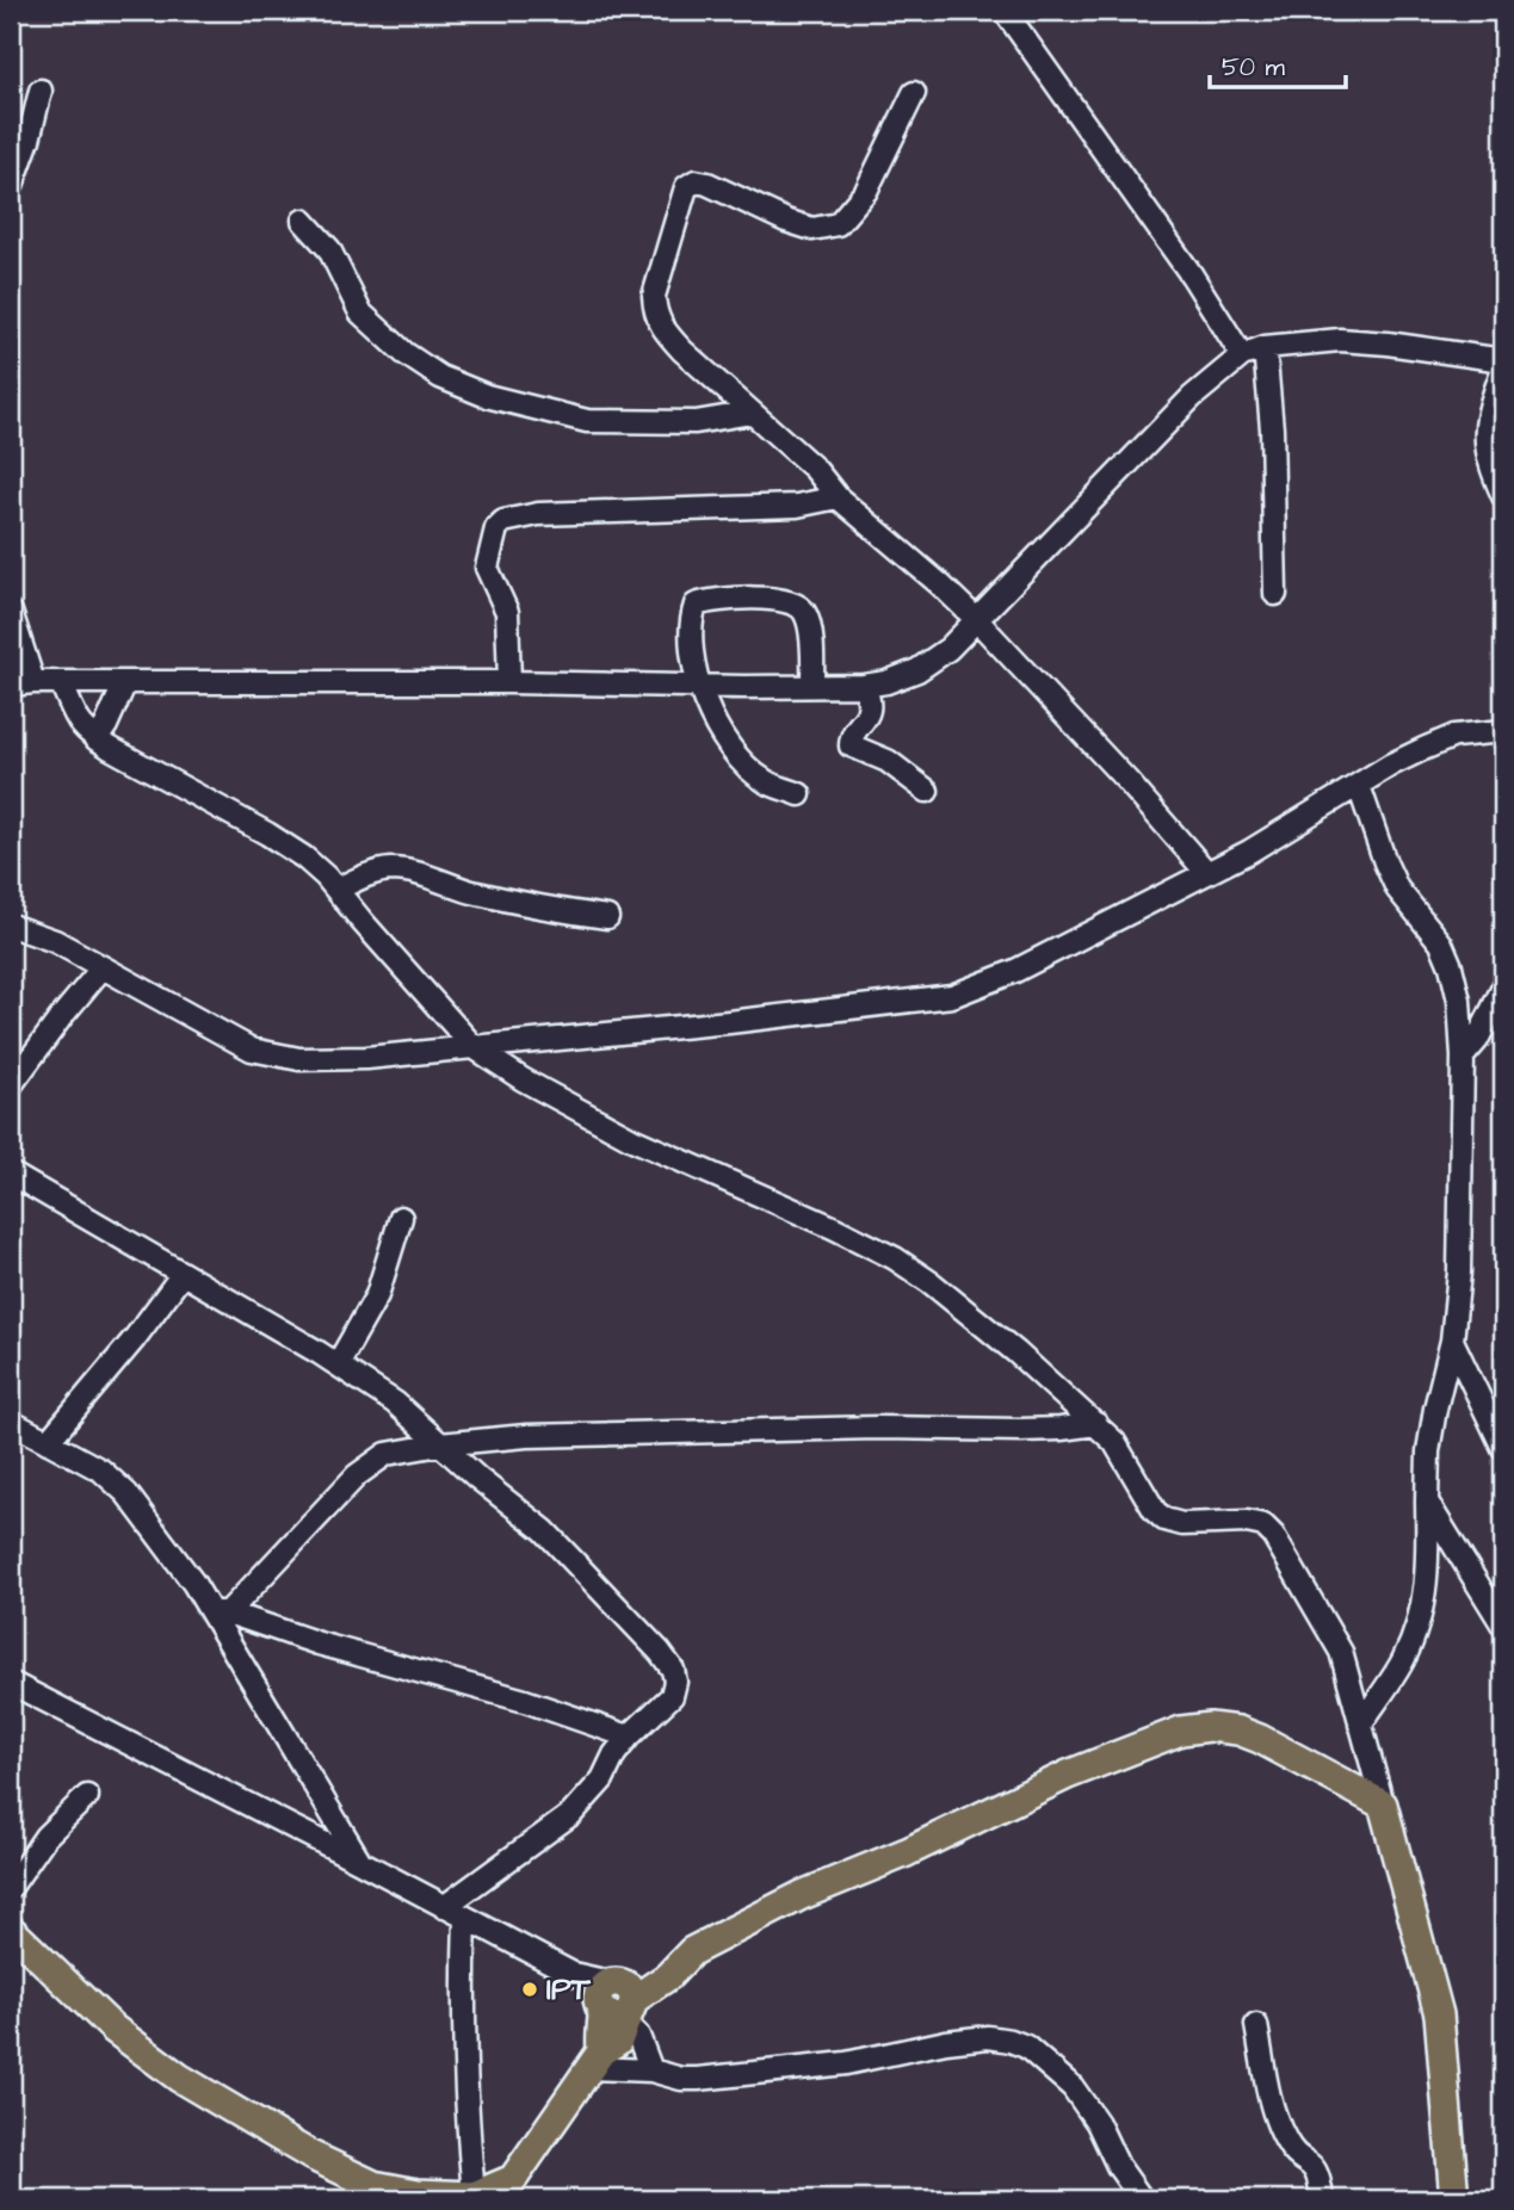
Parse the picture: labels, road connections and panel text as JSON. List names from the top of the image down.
{
  "places": ["IPT"],
  "scale_bar": "50 m"
}
